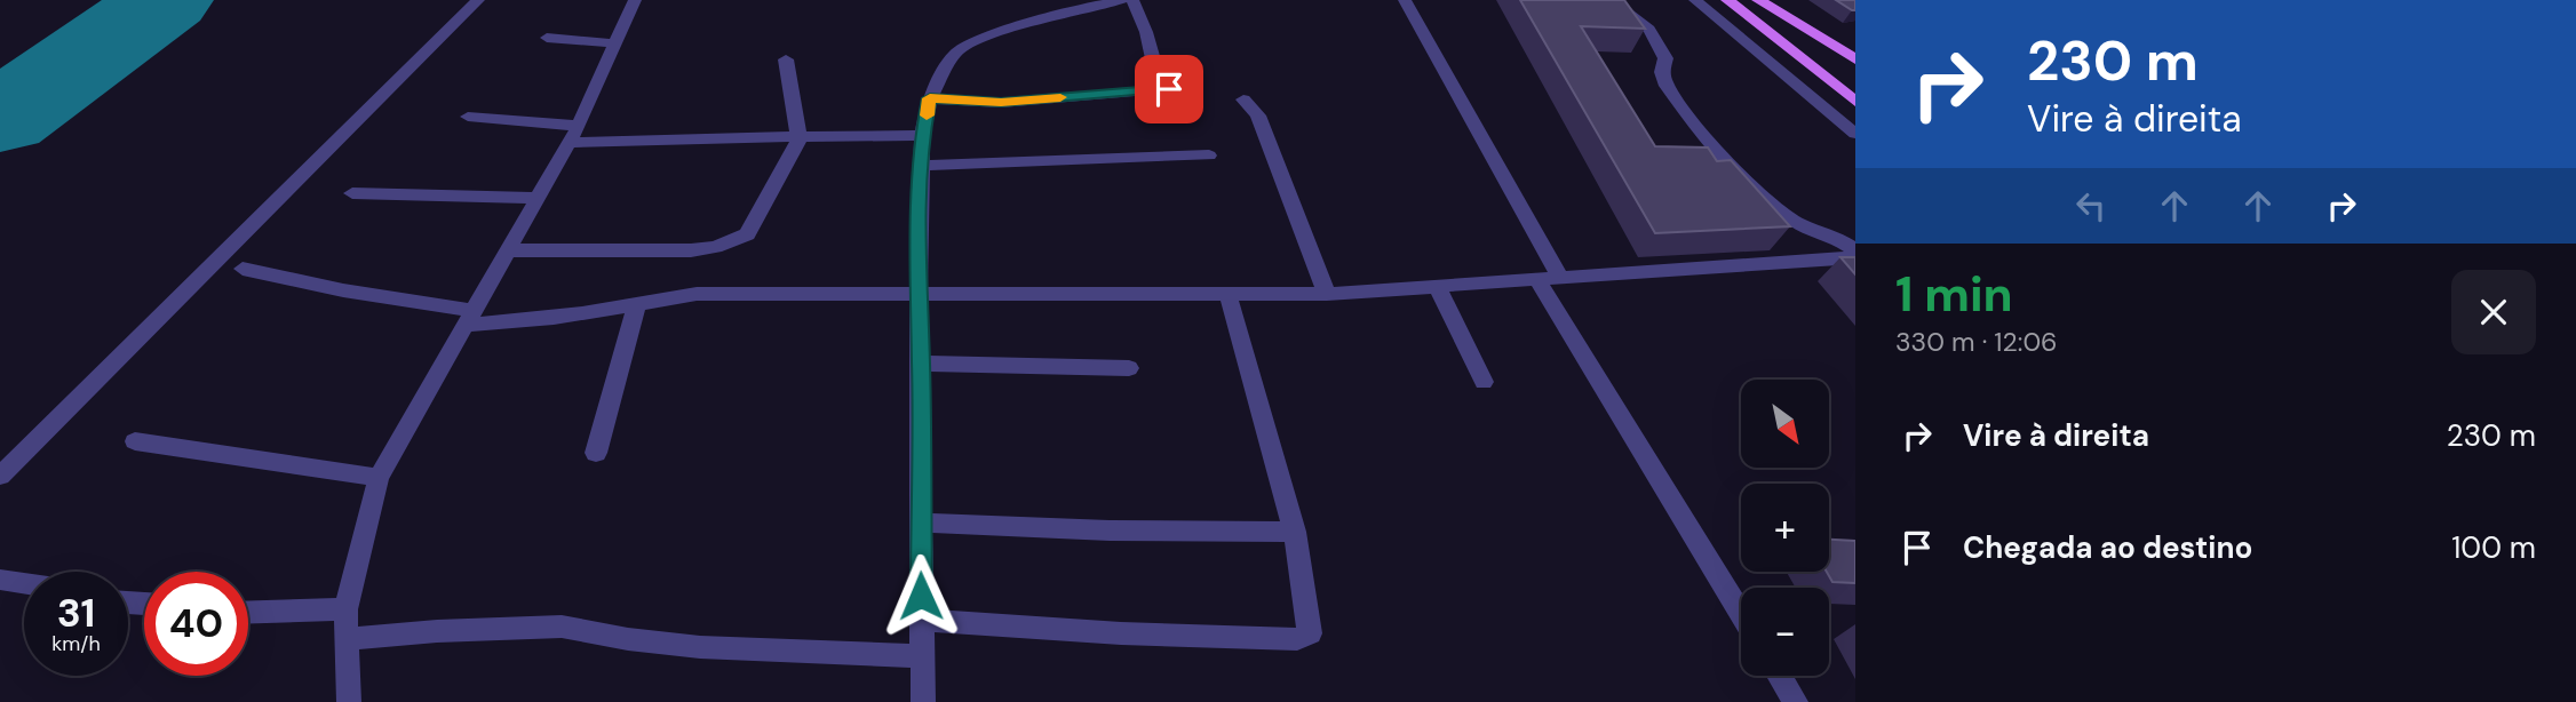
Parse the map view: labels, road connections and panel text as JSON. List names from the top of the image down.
{
  "north": "bottom right",
  "page": {
    "turn": ["230 m", "Vire à direita"],
    "heading": ["1 min", "330 m · 12:06"],
    "map_buttons": ["+", "−"],
    "list": [
      {
        "name": "Vire à direita",
        "value": "230 m"
      },
      {
        "name": "Chegada ao destino",
        "value": "100 m"
      }
    ],
    "speed": "31 km/h",
    "limit": "40"
  }
}
